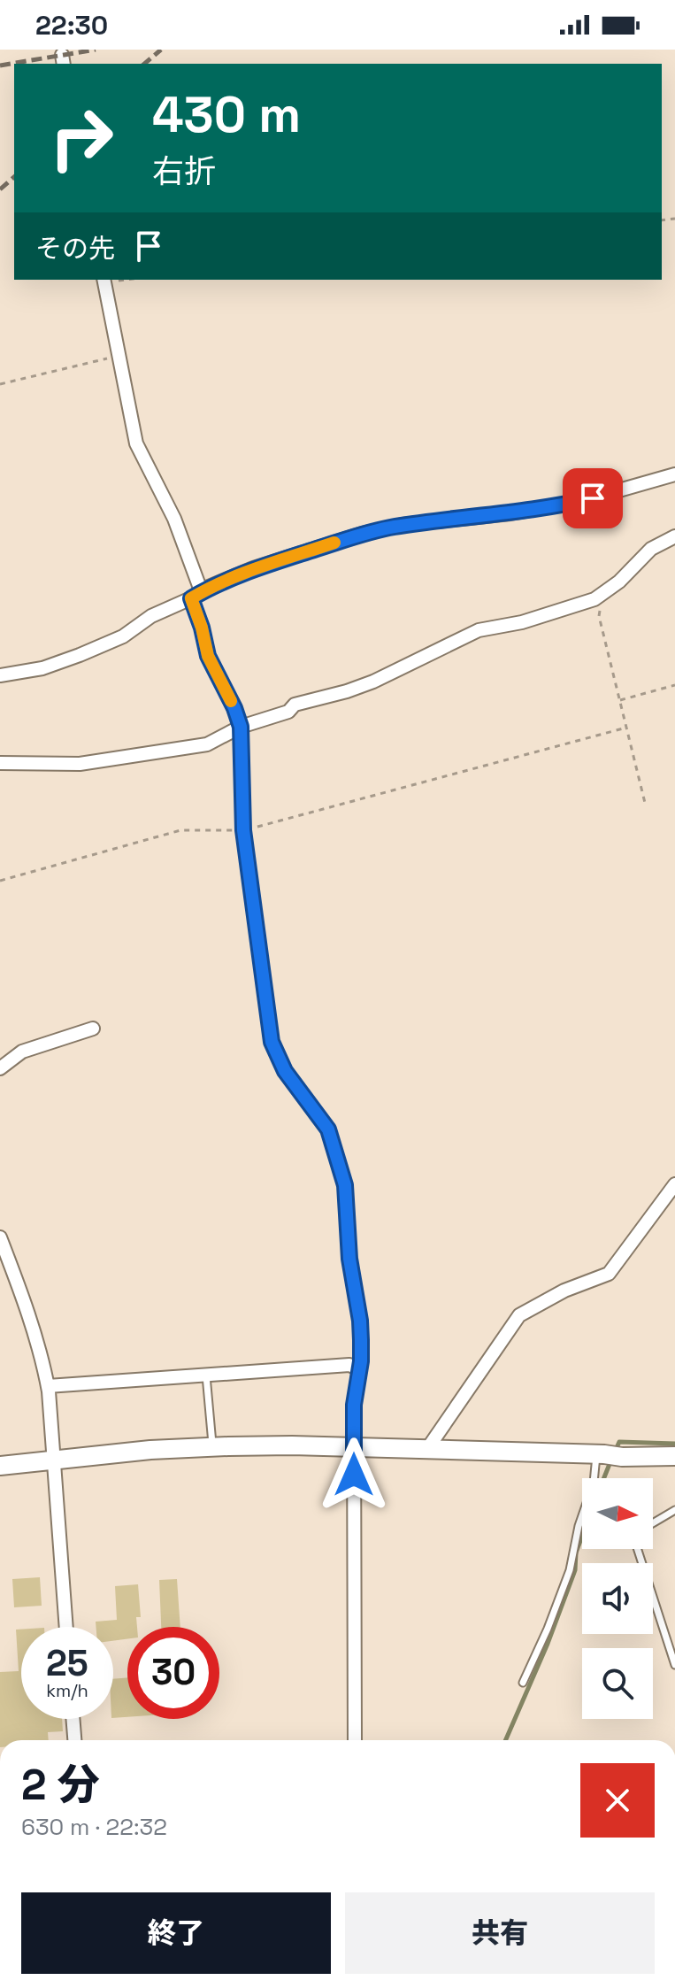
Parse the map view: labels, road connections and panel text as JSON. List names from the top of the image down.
{
  "north": "right",
  "page": {
    "status": "22:30",
    "turn": ["430 m", "右折"],
    "then": "その先",
    "speed": "25 km/h",
    "limit": "30",
    "heading": ["2 分", "630 m · 22:32"],
    "buttons": ["終了", "共有"]
  }
}
